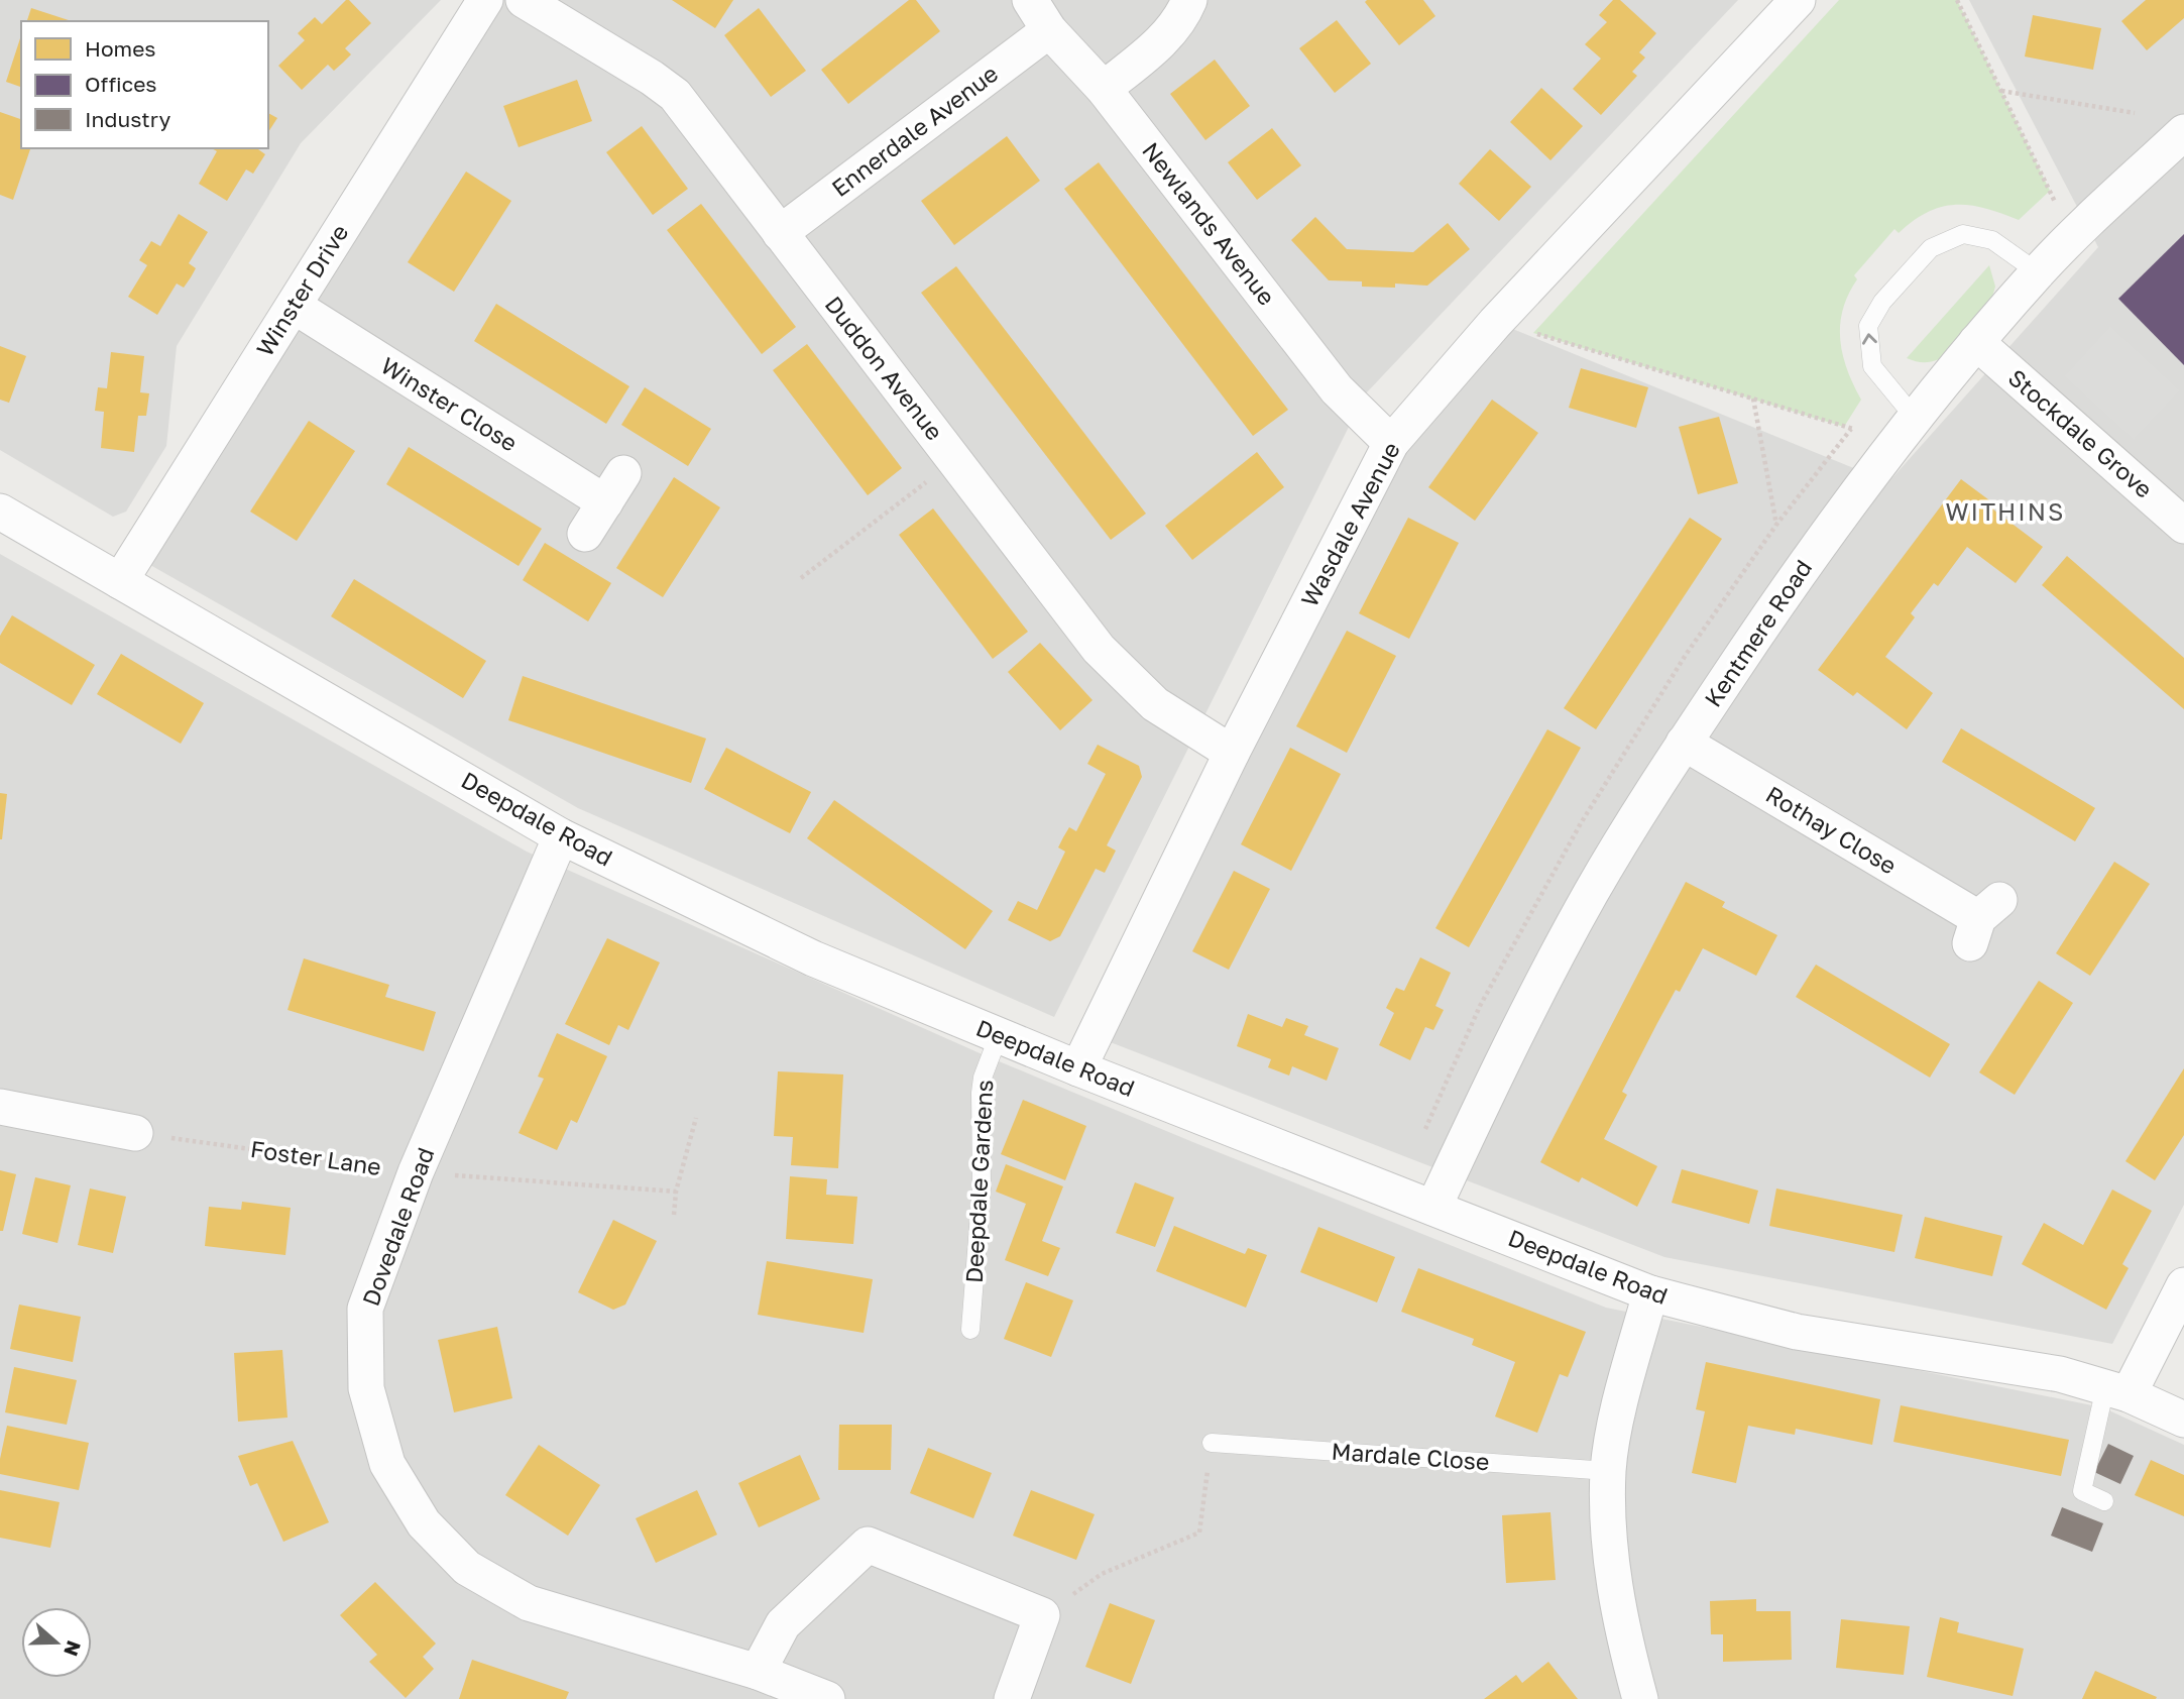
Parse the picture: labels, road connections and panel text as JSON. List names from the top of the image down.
{
  "streets": {
    "street": [
      "Ennerdale Avenue",
      "Newlands Avenue",
      "Winster Drive",
      "Duddon Avenue",
      "Winster Close",
      "Stockdale Grove",
      "Wasdale Avenue",
      "Kentmere Road",
      "Deepdale Road",
      "Rothay Close",
      "Dovedale Road"
    ],
    "lane": ["Deepdale Gardens", "Mardale Close"],
    "path": ["Foster Lane"]
  },
  "crossings": [
    ["Ennerdale Avenue", "Newlands Avenue"],
    ["Ennerdale Avenue", "Duddon Avenue"],
    ["Newlands Avenue", "Wasdale Avenue"],
    ["Winster Drive", "Winster Close"],
    ["Winster Drive", "Deepdale Road"],
    ["Duddon Avenue", "Wasdale Avenue"],
    ["Stockdale Grove", "Kentmere Road"],
    ["Wasdale Avenue", "Deepdale Road"],
    ["Kentmere Road", "Deepdale Road"],
    ["Kentmere Road", "Rothay Close"],
    ["Deepdale Road", "Deepdale Gardens"],
    ["Deepdale Road", "Dovedale Road"],
    ["Foster Lane", "Dovedale Road"]
  ],
  "districts": ["WITHINS"],
  "legend": ["Homes", "Offices", "Industry"],
  "north": "right"
}
